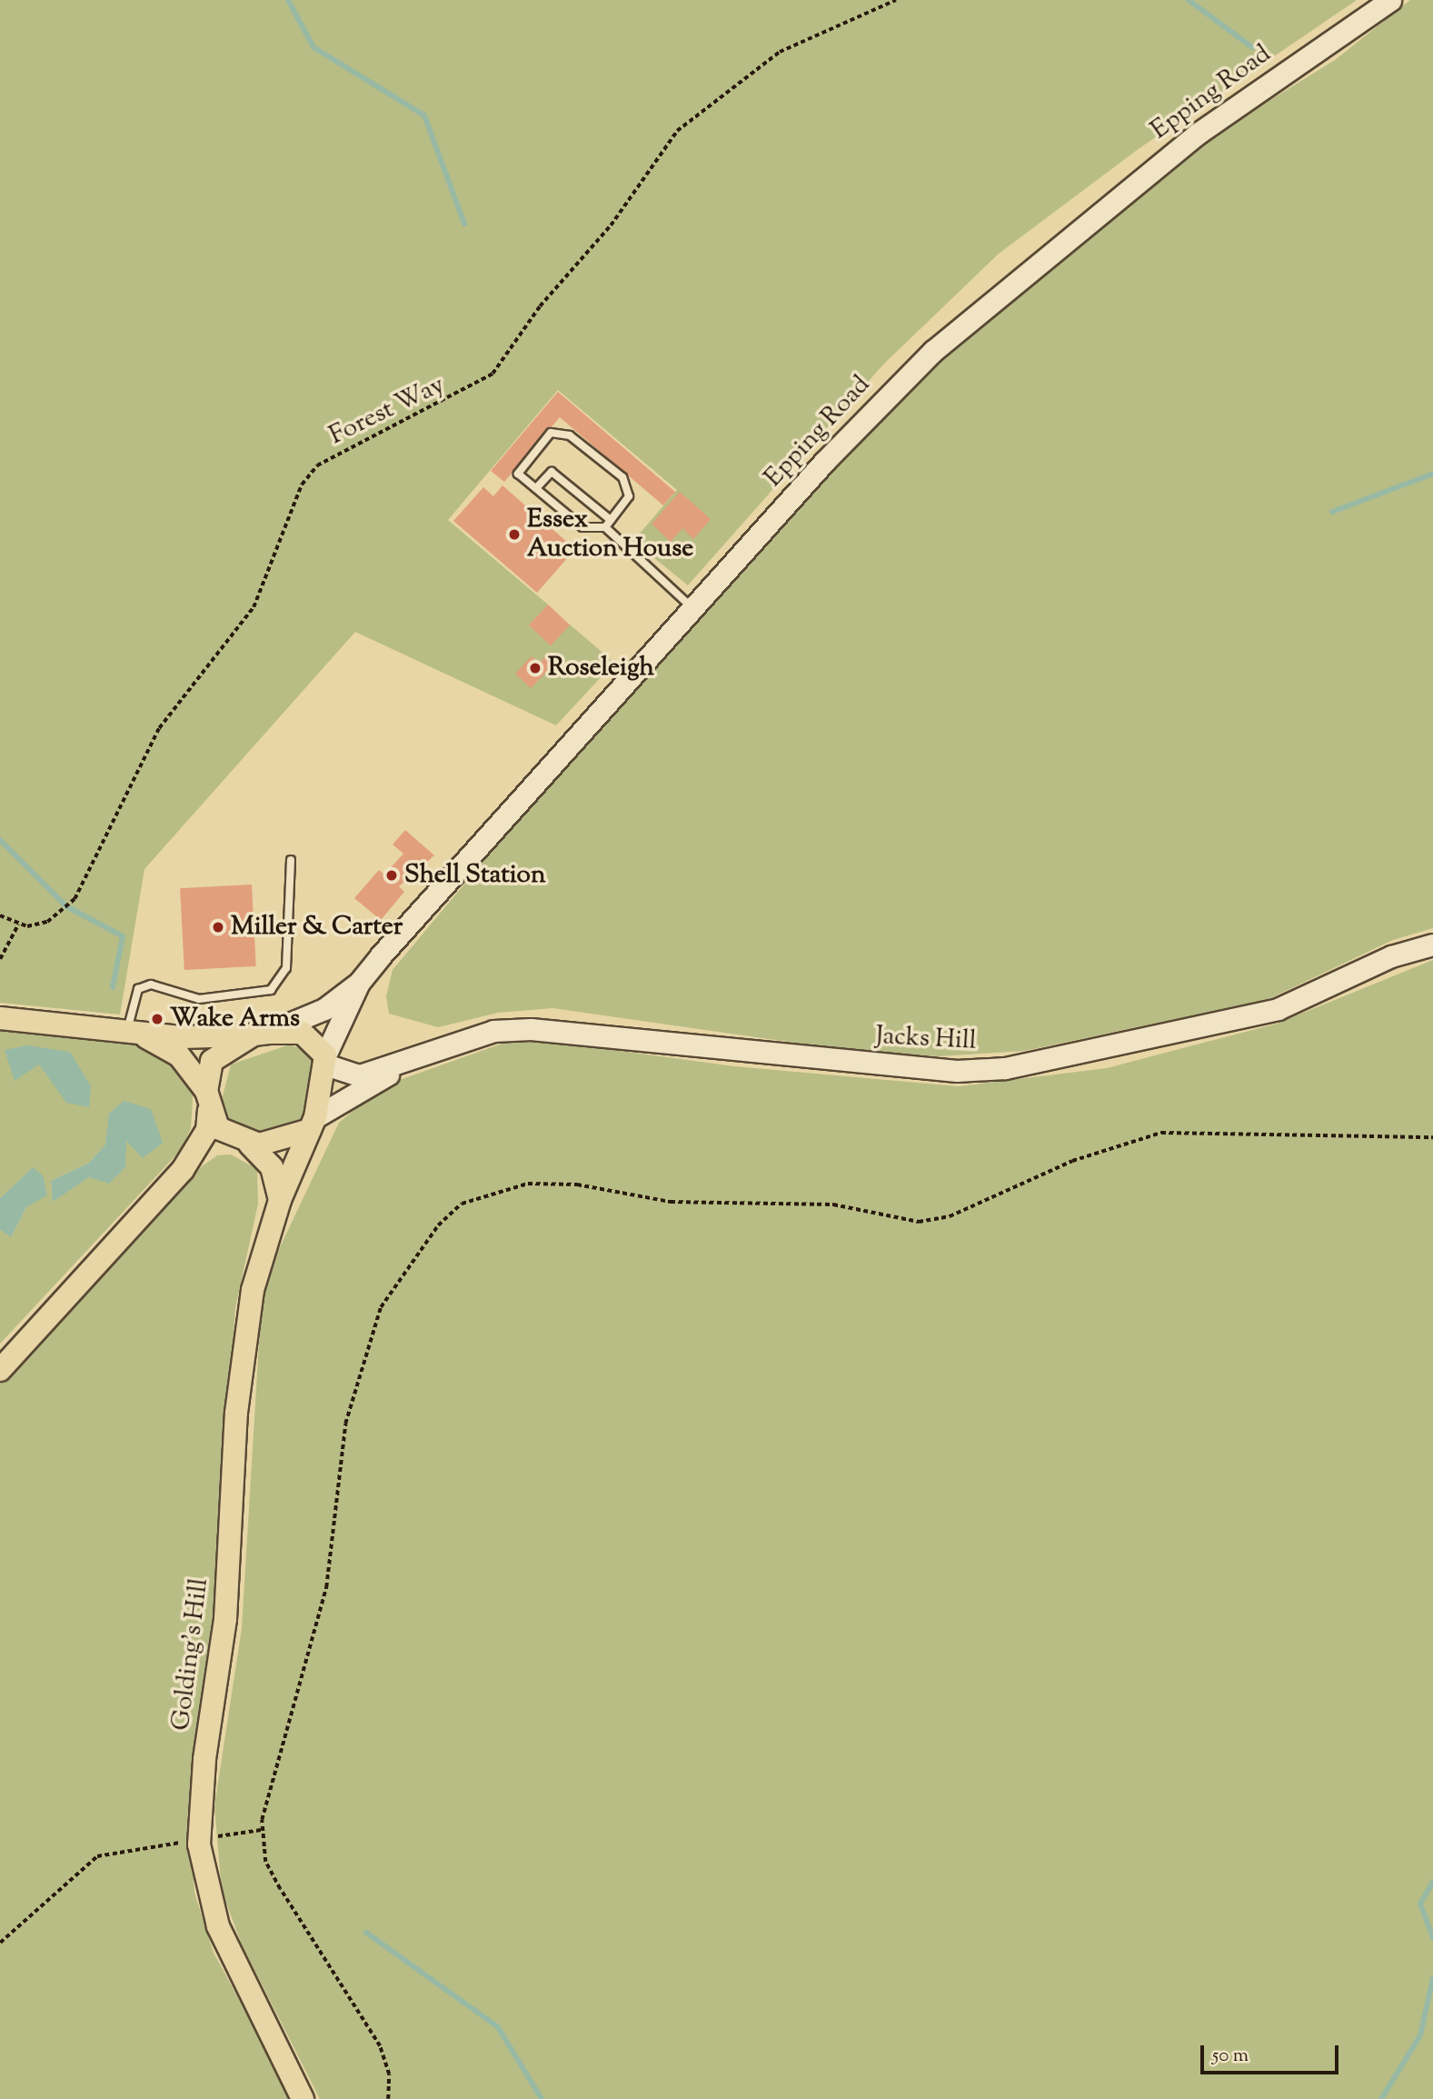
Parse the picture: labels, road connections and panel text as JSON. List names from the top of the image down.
{
  "streets": {
    "main road": ["Epping Road", "Jacks Hill", "Golding's Hill"],
    "path": ["Forest Way"]
  },
  "crossings": [
    ["Epping Road", "Golding's Hill"]
  ],
  "places": [
    "Essex Auction House",
    "Roseleigh",
    "Shell Station",
    "Miller & Carter",
    "Wake Arms"
  ],
  "scale_bar": "50 m"
}
